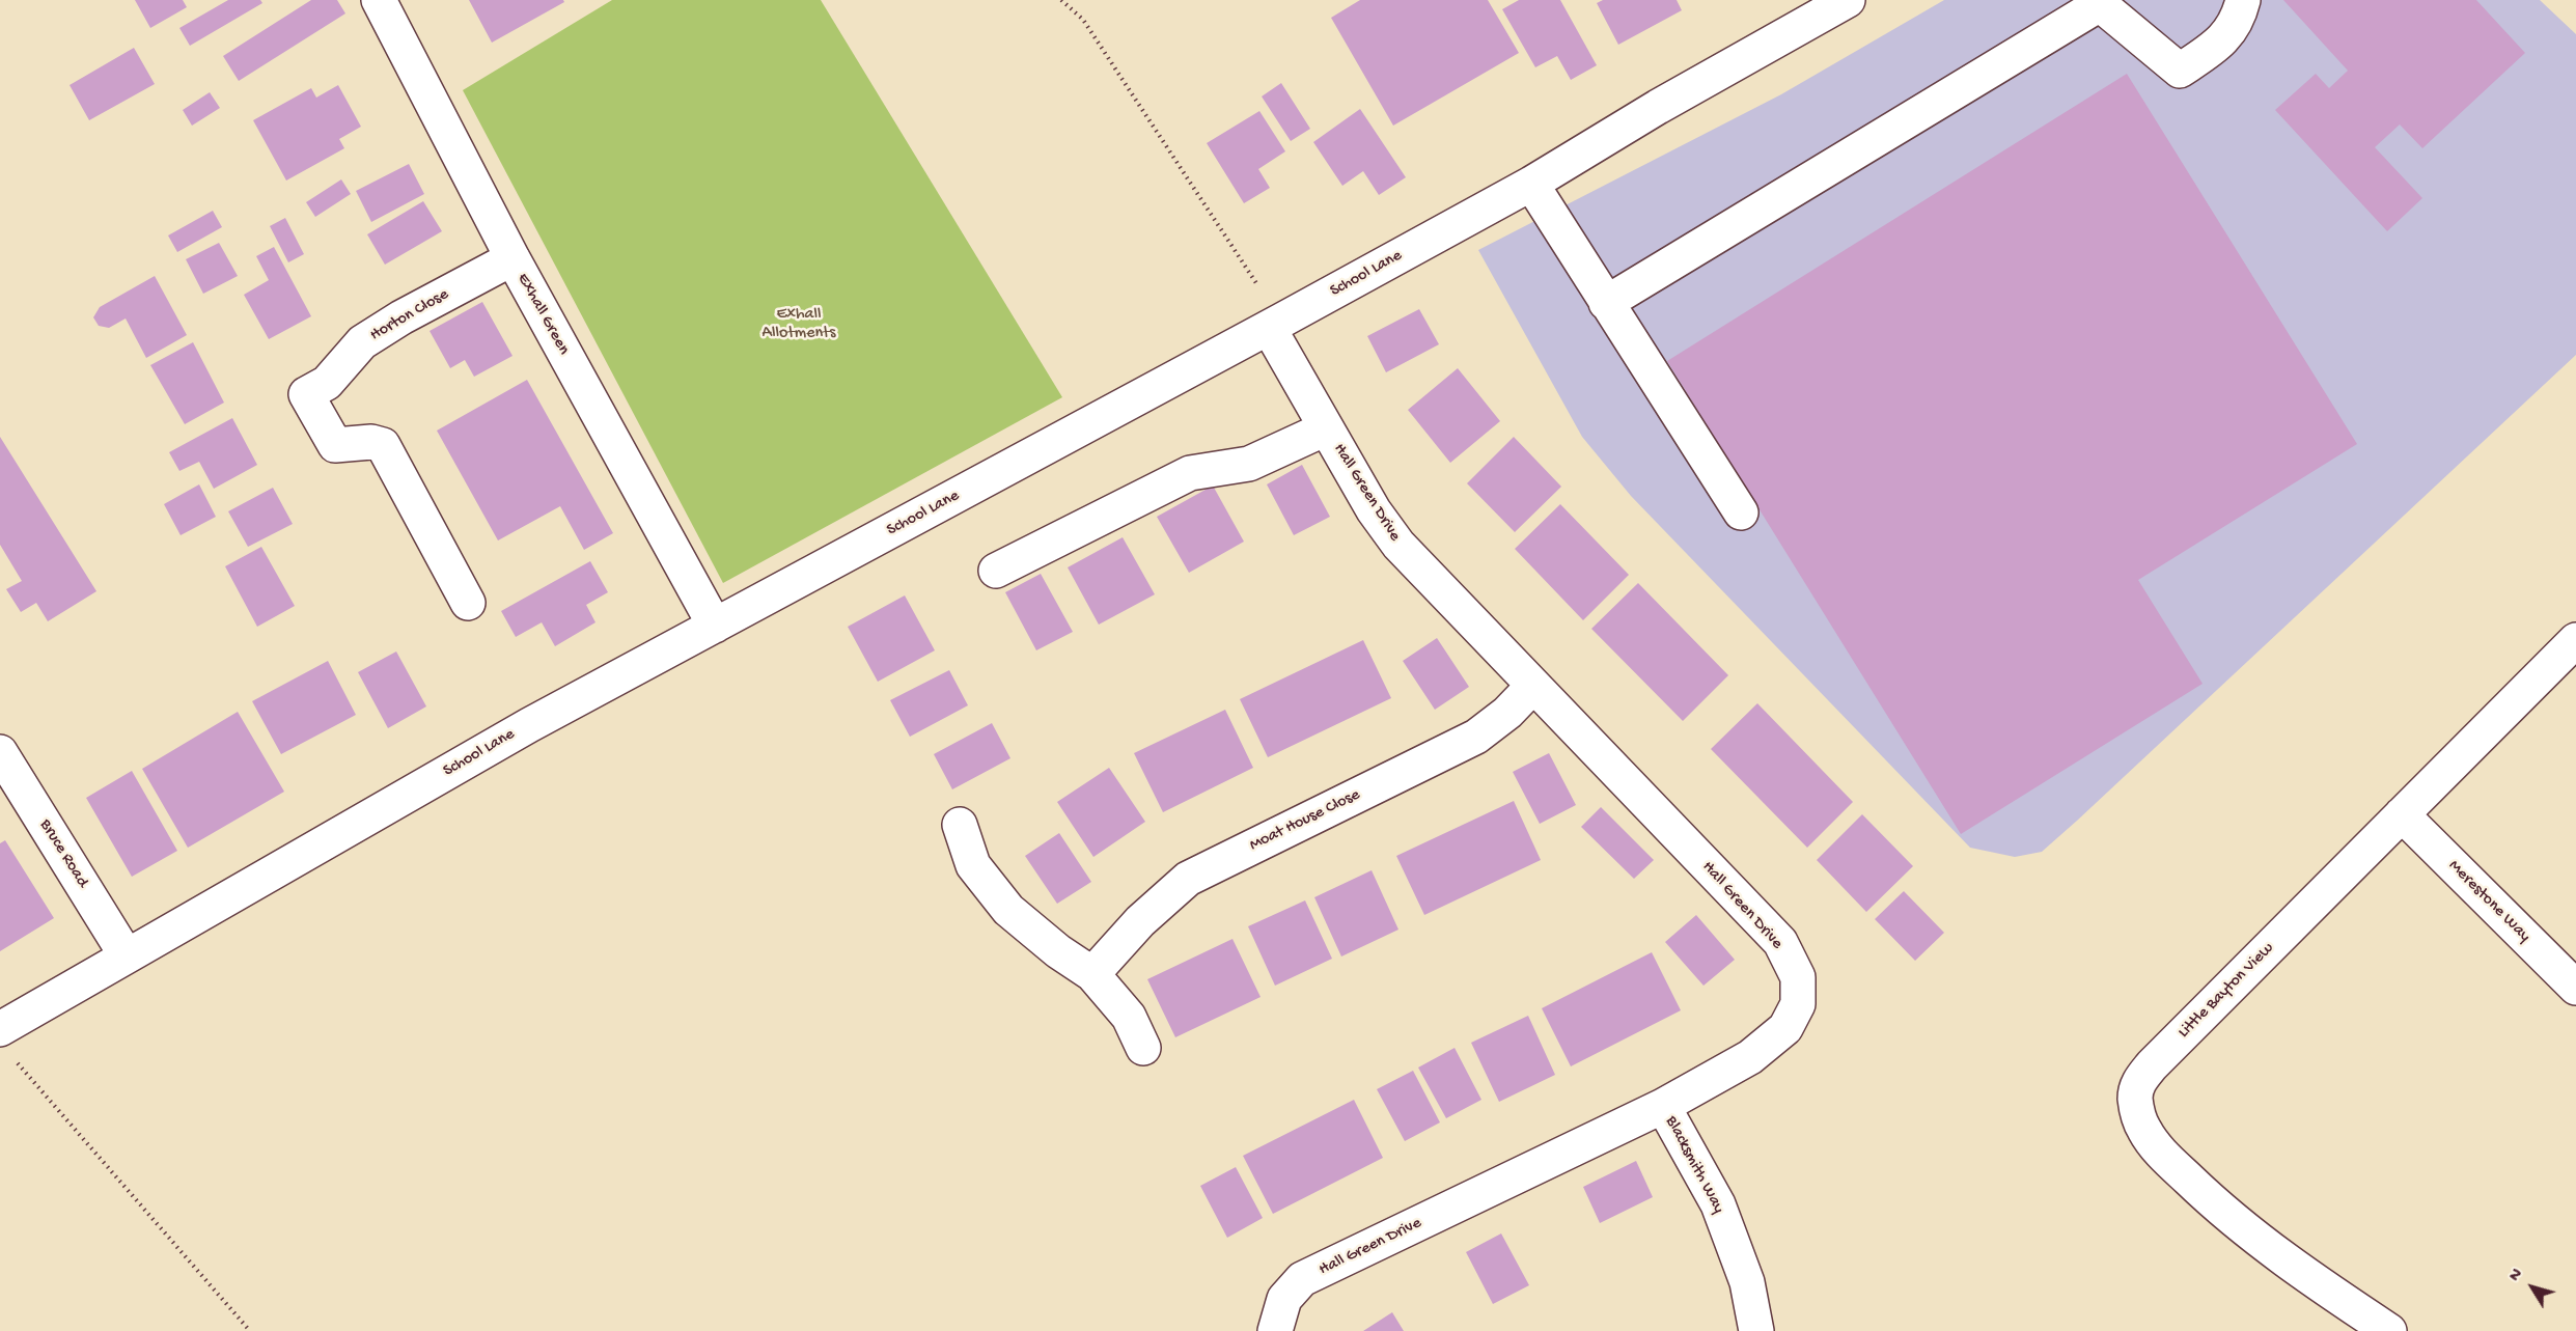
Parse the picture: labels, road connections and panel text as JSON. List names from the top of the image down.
{
  "streets": {
    "street": [
      "School Lane",
      "Exhall Green",
      "Horton Close",
      "Hall Green Drive",
      "Moat House Close",
      "Bruce Road",
      "Merestone Way",
      "Little Bayton View",
      "Blacksmith Way"
    ]
  },
  "crossings": [
    ["School Lane", "Exhall Green"],
    ["School Lane", "Hall Green Drive"],
    ["School Lane", "Bruce Road"],
    ["Exhall Green", "Horton Close"],
    ["Hall Green Drive", "Moat House Close"],
    ["Hall Green Drive", "Blacksmith Way"],
    ["Merestone Way", "Little Bayton View"]
  ],
  "parks": ["Exhall Allotments"],
  "north": "top left"
}
